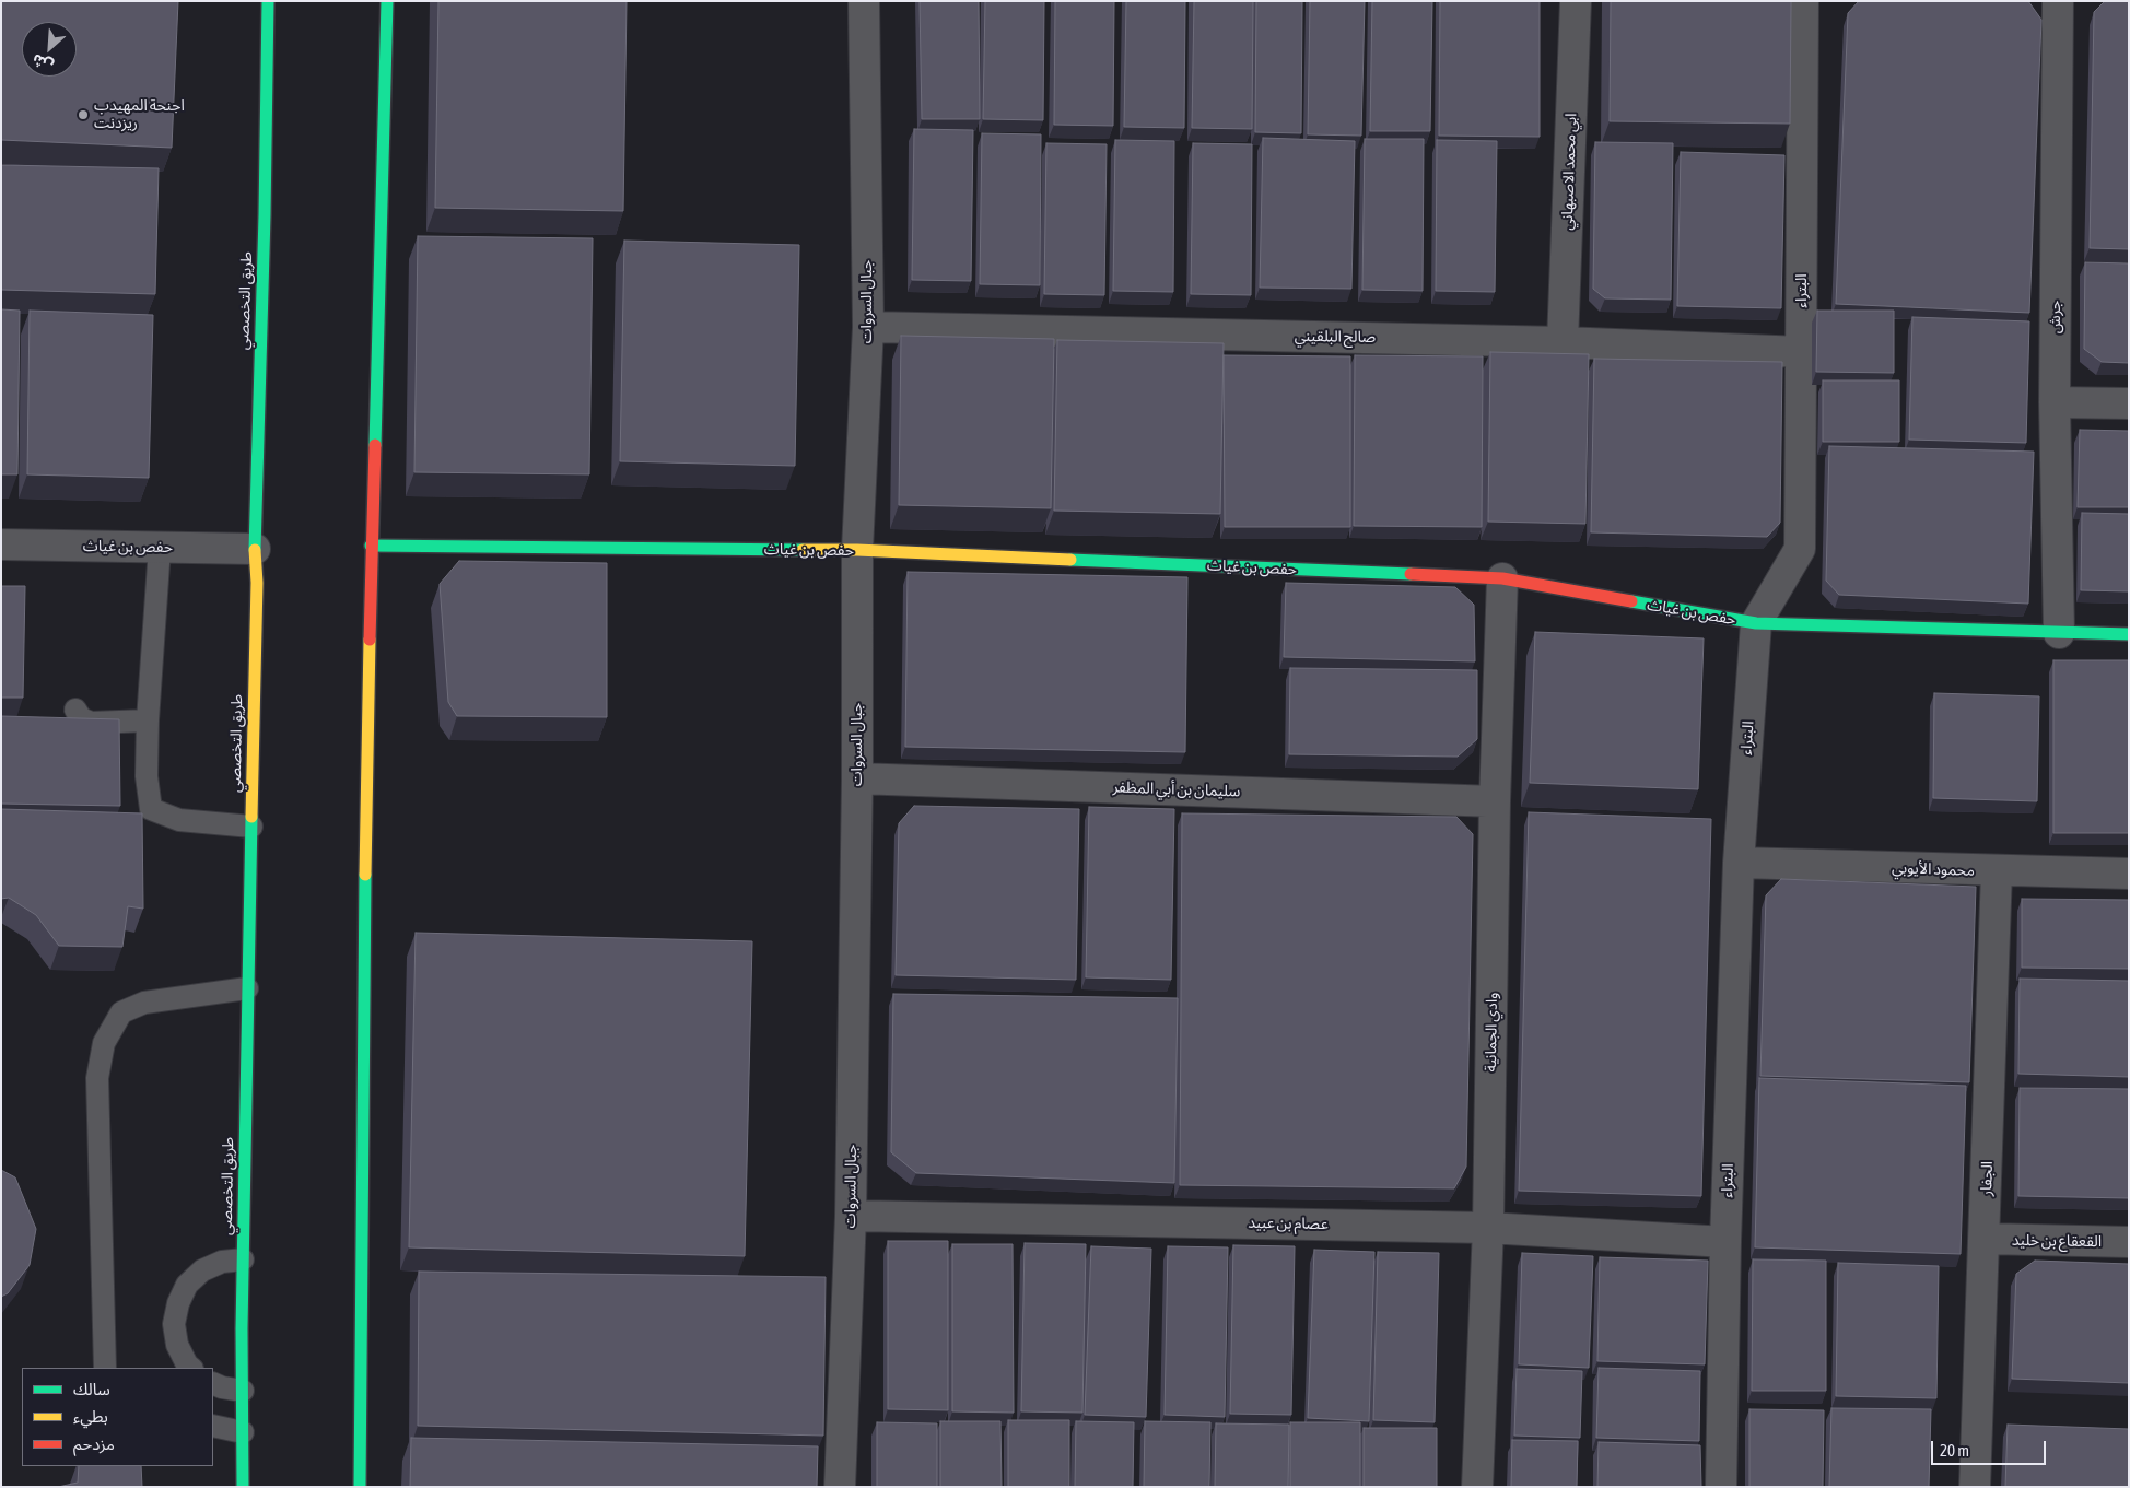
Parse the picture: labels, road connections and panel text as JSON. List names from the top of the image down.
{
  "streets": {
    "main road": ["طريق التخصصي", "حفص بن غياث"],
    "street": [
      "ابي محمد الاصبهاني",
      "البتراء",
      "جبال السروات",
      "جرش",
      "صالح البلقيني",
      "سليمان بن أبي المظفر",
      "محمود الأيوبي",
      "وادي الجمانية",
      "الجفار",
      "عصام بن عبيد",
      "القعقاع بن خليد"
    ]
  },
  "crossings": [
    ["ابي محمد الاصبهاني", "صالح البلقيني"],
    ["البتراء", "صالح البلقيني"],
    ["البتراء", "حفص بن غياث"],
    ["البتراء", "محمود الأيوبي"],
    ["البتراء", "عصام بن عبيد"],
    ["طريق التخصصي", "حفص بن غياث"],
    ["جبال السروات", "صالح البلقيني"],
    ["جبال السروات", "حفص بن غياث"],
    ["جبال السروات", "سليمان بن أبي المظفر"],
    ["جبال السروات", "عصام بن عبيد"],
    ["جرش", "حفص بن غياث"],
    ["حفص بن غياث", "وادي الجمانية"],
    ["سليمان بن أبي المظفر", "وادي الجمانية"],
    ["محمود الأيوبي", "الجفار"],
    ["وادي الجمانية", "عصام بن عبيد"],
    ["الجفار", "القعقاع بن خليد"]
  ],
  "places": ["اجنحة المهيدب ريزدنت"],
  "legend": ["سالك", "بطيء", "مزدحم"],
  "scale_bar": "20 m",
  "north": "bottom left"
}
